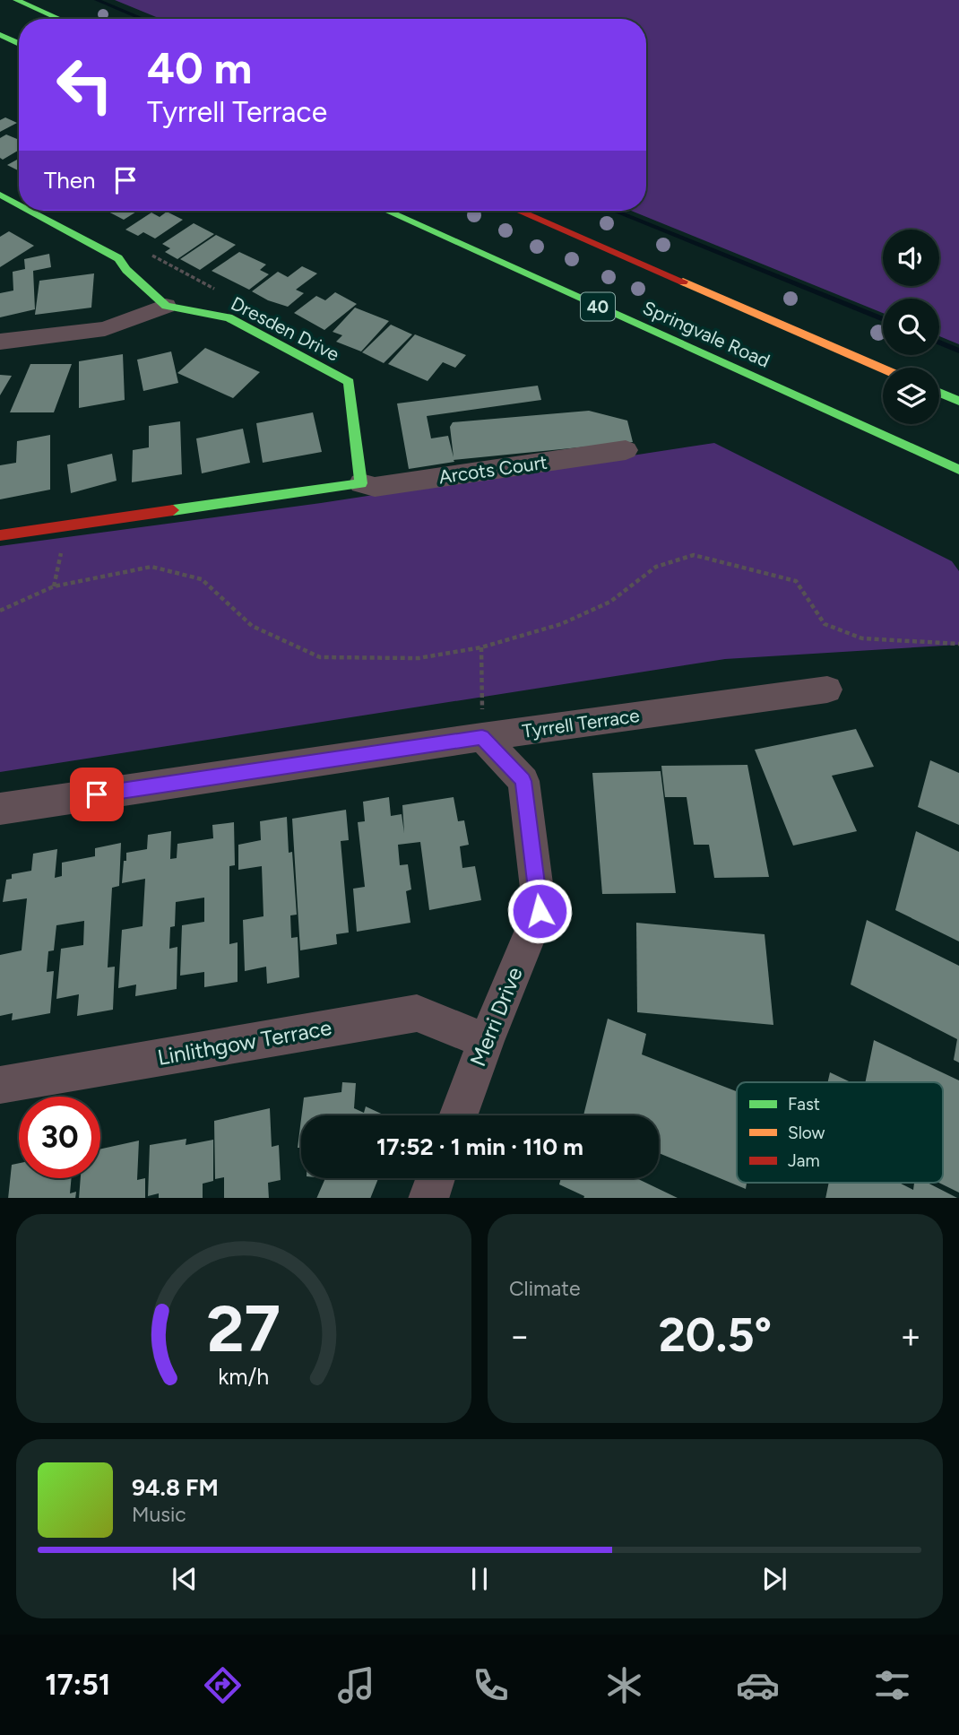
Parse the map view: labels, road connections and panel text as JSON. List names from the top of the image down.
{
  "streets": {
    "main road": ["40", "Dresden Drive", "Springvale Road"],
    "street": [
      "Arcots Court",
      "Tyrrell Terrace",
      "Merri Drive",
      "Linlithgow Terrace"
    ]
  },
  "crossings": [
    ["Dresden Drive", "Arcots Court"],
    ["Tyrrell Terrace", "Merri Drive"],
    ["Merri Drive", "Linlithgow Terrace"]
  ],
  "legend": ["Fast", "Slow", "Jam"],
  "page": {
    "turn": ["40 m", "Tyrrell Terrace"],
    "then": "Then",
    "limit": "30",
    "trip": "17:52 · 1 min · 110 m",
    "tile": "Climate",
    "heat": ["−", "20.5°", "+"],
    "song": ["94.8 FM", "Music"],
    "tabs": "17:51",
    "gauge": ["27", "km/h"]
  }
}
